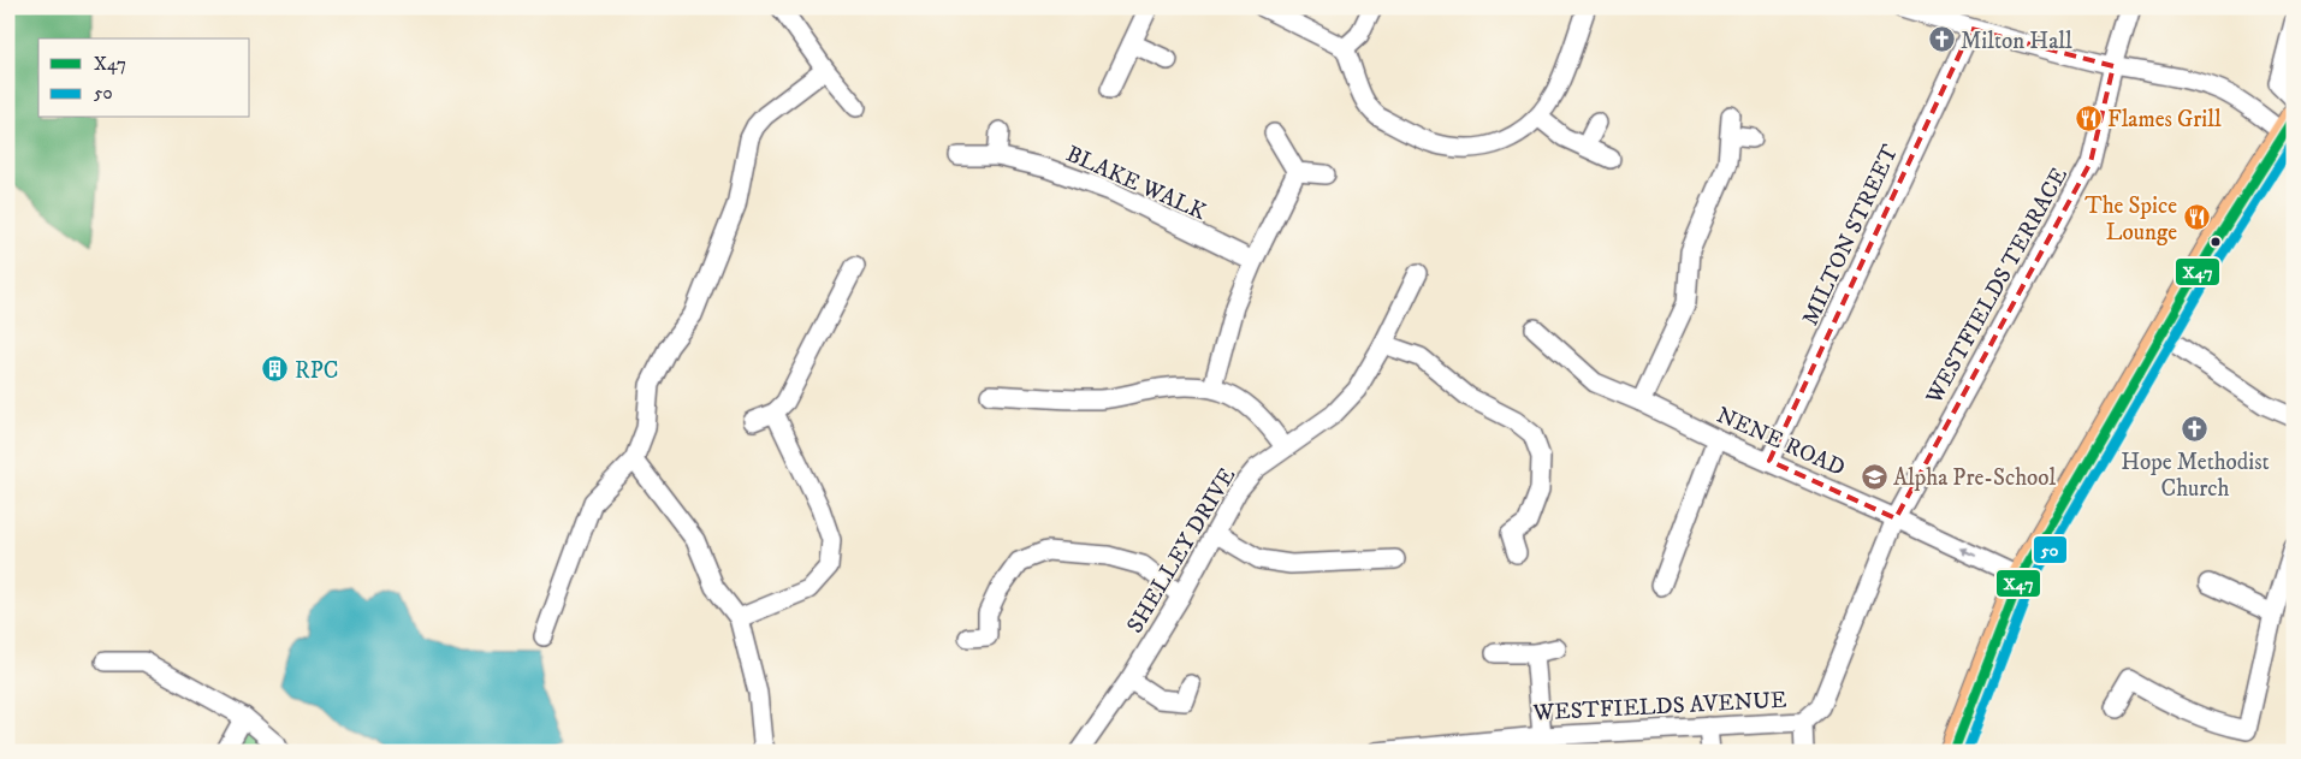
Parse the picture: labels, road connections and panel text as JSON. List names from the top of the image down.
{
  "streets": {
    "street": [
      "BLAKE WALK",
      "MILTON STREET",
      "WESTFIELDS TERRACE",
      "NENE ROAD",
      "SHELLEY DRIVE",
      "WESTFIELDS AVENUE"
    ]
  },
  "crossings": [
    ["MILTON STREET", "NENE ROAD"],
    ["WESTFIELDS TERRACE", "NENE ROAD"],
    ["WESTFIELDS TERRACE", "WESTFIELDS AVENUE"],
    ["NENE ROAD", "WESTFIELDS AVENUE"]
  ],
  "places": {
    "church": ["Milton Hall", "Hope Methodist Church"],
    "restaurant": ["Flames Grill", "The Spice Lounge"],
    "building": ["RPC"],
    "school or university": ["Alpha Pre-School"]
  },
  "lines": ["transit line X47", "transit line 50"],
  "legend": ["X47", "50"]
}
